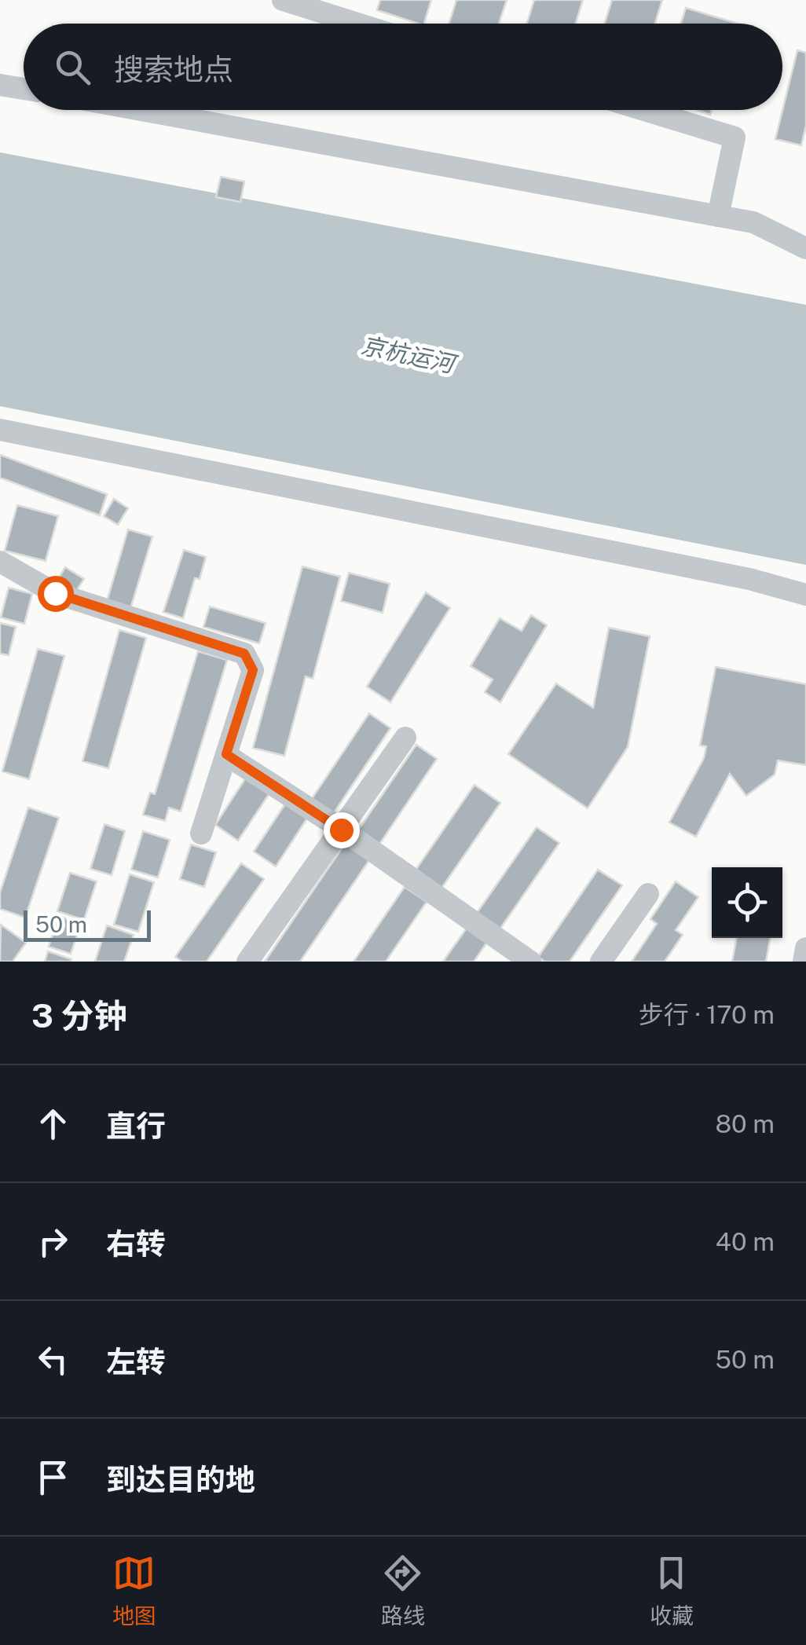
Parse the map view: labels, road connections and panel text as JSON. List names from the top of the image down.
{
  "water": ["京杭运河"],
  "scale_bar": "50 m",
  "page": {
    "search": "搜索地点",
    "scale": "50 m",
    "heading": ["3 分钟", "步行 · 170 m"],
    "list": [
      ["直行", "80 m"],
      ["右转", "40 m"],
      ["左转", "50 m"],
      "到达目的地"
    ],
    "nav": ["地图", "路线", "收藏"]
  }
}
